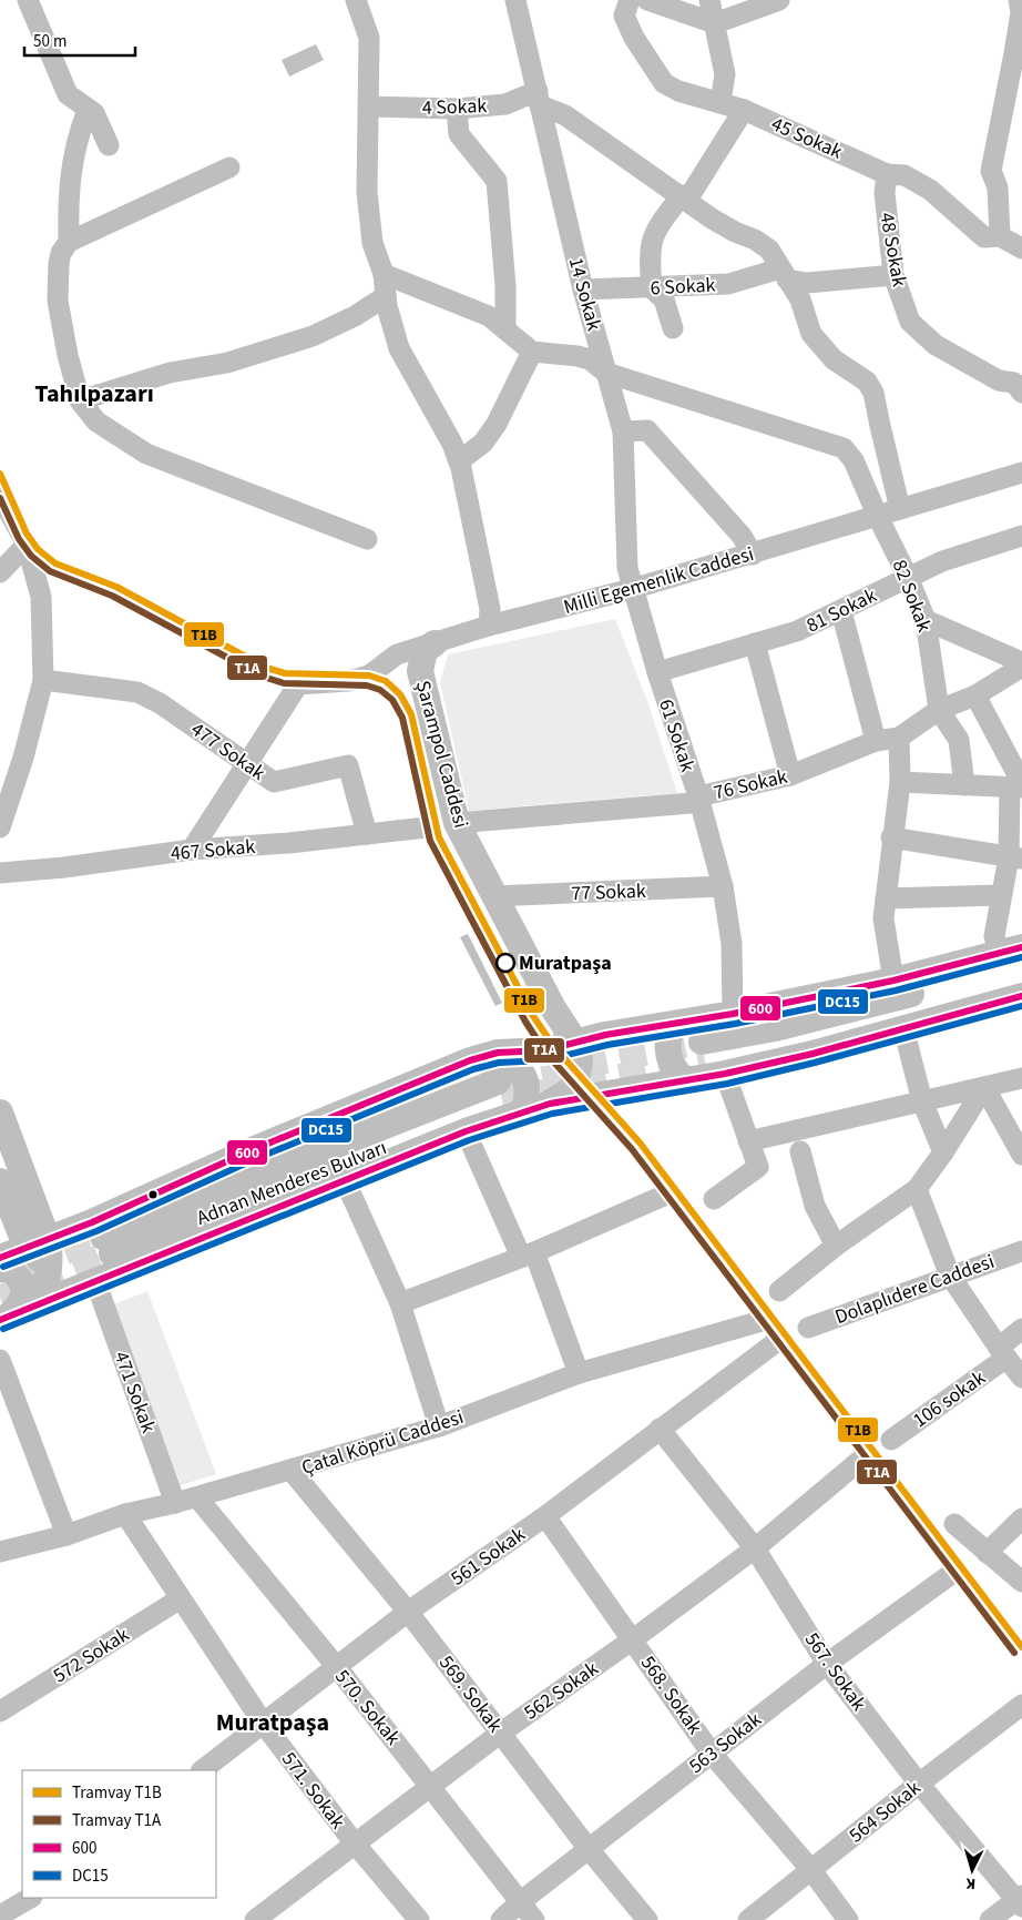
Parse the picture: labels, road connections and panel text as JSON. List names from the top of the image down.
{
  "streets": {
    "main road": ["Şarampol Caddesi", "Adnan Menderes Bulvarı"],
    "street": [
      "4 Sokak",
      "45 Sokak",
      "48 Sokak",
      "6 Sokak",
      "14 Sokak",
      "Milli Egemenlik Caddesi",
      "82 Sokak",
      "81 Sokak",
      "61 Sokak",
      "477 Sokak",
      "76 Sokak",
      "467 Sokak",
      "77 Sokak",
      "Dolaplıdere Caddesi",
      "471 Sokak",
      "106 sokak",
      "Çatal Köprü Caddesi",
      "561 Sokak",
      "572 Sokak",
      "567. Sokak",
      "562 Sokak",
      "569. Sokak",
      "568. Sokak",
      "570. Sokak",
      "563 Sokak",
      "571. Sokak",
      "564 Sokak"
    ]
  },
  "crossings": [
    ["4 Sokak", "14 Sokak"],
    ["45 Sokak", "48 Sokak"],
    ["6 Sokak", "14 Sokak"],
    ["14 Sokak", "Milli Egemenlik Caddesi"],
    ["14 Sokak", "82 Sokak"],
    ["14 Sokak", "61 Sokak"],
    ["Milli Egemenlik Caddesi", "82 Sokak"],
    ["Milli Egemenlik Caddesi", "61 Sokak"],
    ["Milli Egemenlik Caddesi", "477 Sokak"],
    ["Milli Egemenlik Caddesi", "Şarampol Caddesi"],
    ["82 Sokak", "81 Sokak"],
    ["82 Sokak", "76 Sokak"],
    ["81 Sokak", "61 Sokak"],
    ["61 Sokak", "76 Sokak"],
    ["61 Sokak", "77 Sokak"],
    ["61 Sokak", "Adnan Menderes Bulvarı"],
    ["477 Sokak", "467 Sokak"],
    ["Şarampol Caddesi", "76 Sokak"],
    ["Şarampol Caddesi", "77 Sokak"],
    ["Şarampol Caddesi", "Adnan Menderes Bulvarı"],
    ["Adnan Menderes Bulvarı", "471 Sokak"],
    ["471 Sokak", "Çatal Köprü Caddesi"],
    ["Çatal Köprü Caddesi", "569. Sokak"],
    ["Çatal Köprü Caddesi", "570. Sokak"],
    ["Çatal Köprü Caddesi", "571. Sokak"],
    ["561 Sokak", "567. Sokak"],
    ["561 Sokak", "569. Sokak"],
    ["561 Sokak", "568. Sokak"],
    ["561 Sokak", "570. Sokak"],
    ["561 Sokak", "571. Sokak"],
    ["572 Sokak", "571. Sokak"],
    ["567. Sokak", "562 Sokak"],
    ["567. Sokak", "563 Sokak"],
    ["567. Sokak", "564 Sokak"],
    ["562 Sokak", "569. Sokak"],
    ["562 Sokak", "568. Sokak"],
    ["562 Sokak", "570. Sokak"],
    ["562 Sokak", "571. Sokak"],
    ["569. Sokak", "563 Sokak"],
    ["568. Sokak", "563 Sokak"],
    ["568. Sokak", "564 Sokak"],
    ["570. Sokak", "563 Sokak"]
  ],
  "districts": ["Tahılpazarı", "Muratpaşa"],
  "places": ["Muratpaşa"],
  "lines": [
    "tram line T1B",
    "tram line T1A",
    "transit line 600",
    "transit line DC15"
  ],
  "legend": [
    "Tramvay T1B",
    "Tramvay T1A",
    "600",
    "DC15"
  ],
  "scale_bar": "50 m",
  "north": "bottom"
}
